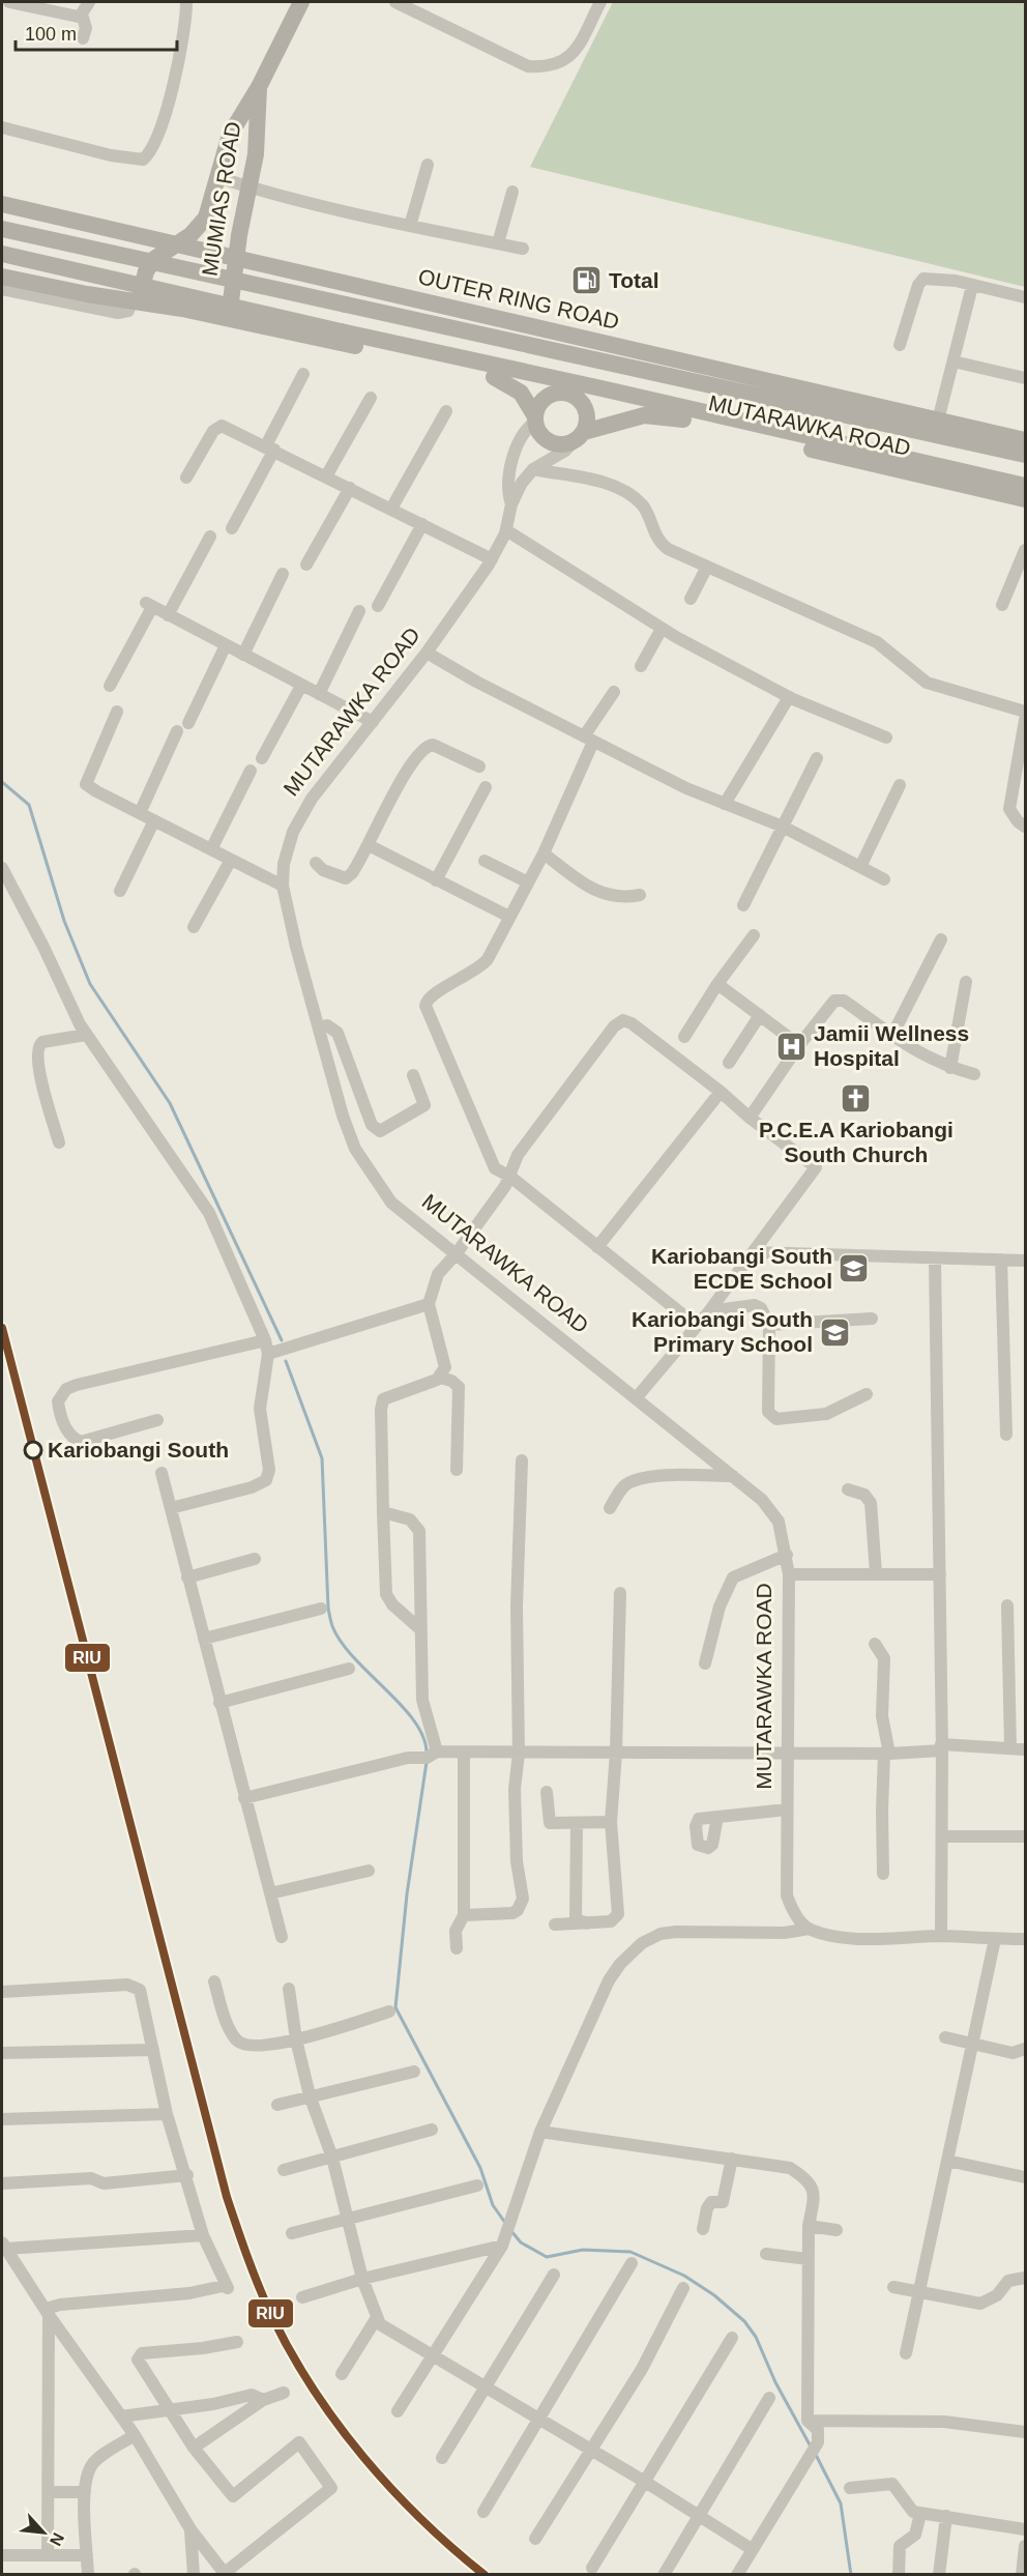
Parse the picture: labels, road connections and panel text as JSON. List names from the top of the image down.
{
  "streets": {
    "main road": ["MUMIAS ROAD", "OUTER RING ROAD", "MUTARAWKA ROAD"]
  },
  "crossings": [
    ["MUMIAS ROAD", "OUTER RING ROAD"]
  ],
  "places": {
    "fuel station": ["Total"],
    "hospital": ["Jamii Wellness Hospital"],
    "church": ["P.C.E.A Kariobangi South Church"],
    "school or university": ["Kariobangi South ECDE School", "Kariobangi South Primary School"],
    "other": ["Kariobangi South"]
  },
  "lines": ["transit line RIU"],
  "scale_bar": "100 m",
  "north": "bottom right"
}
